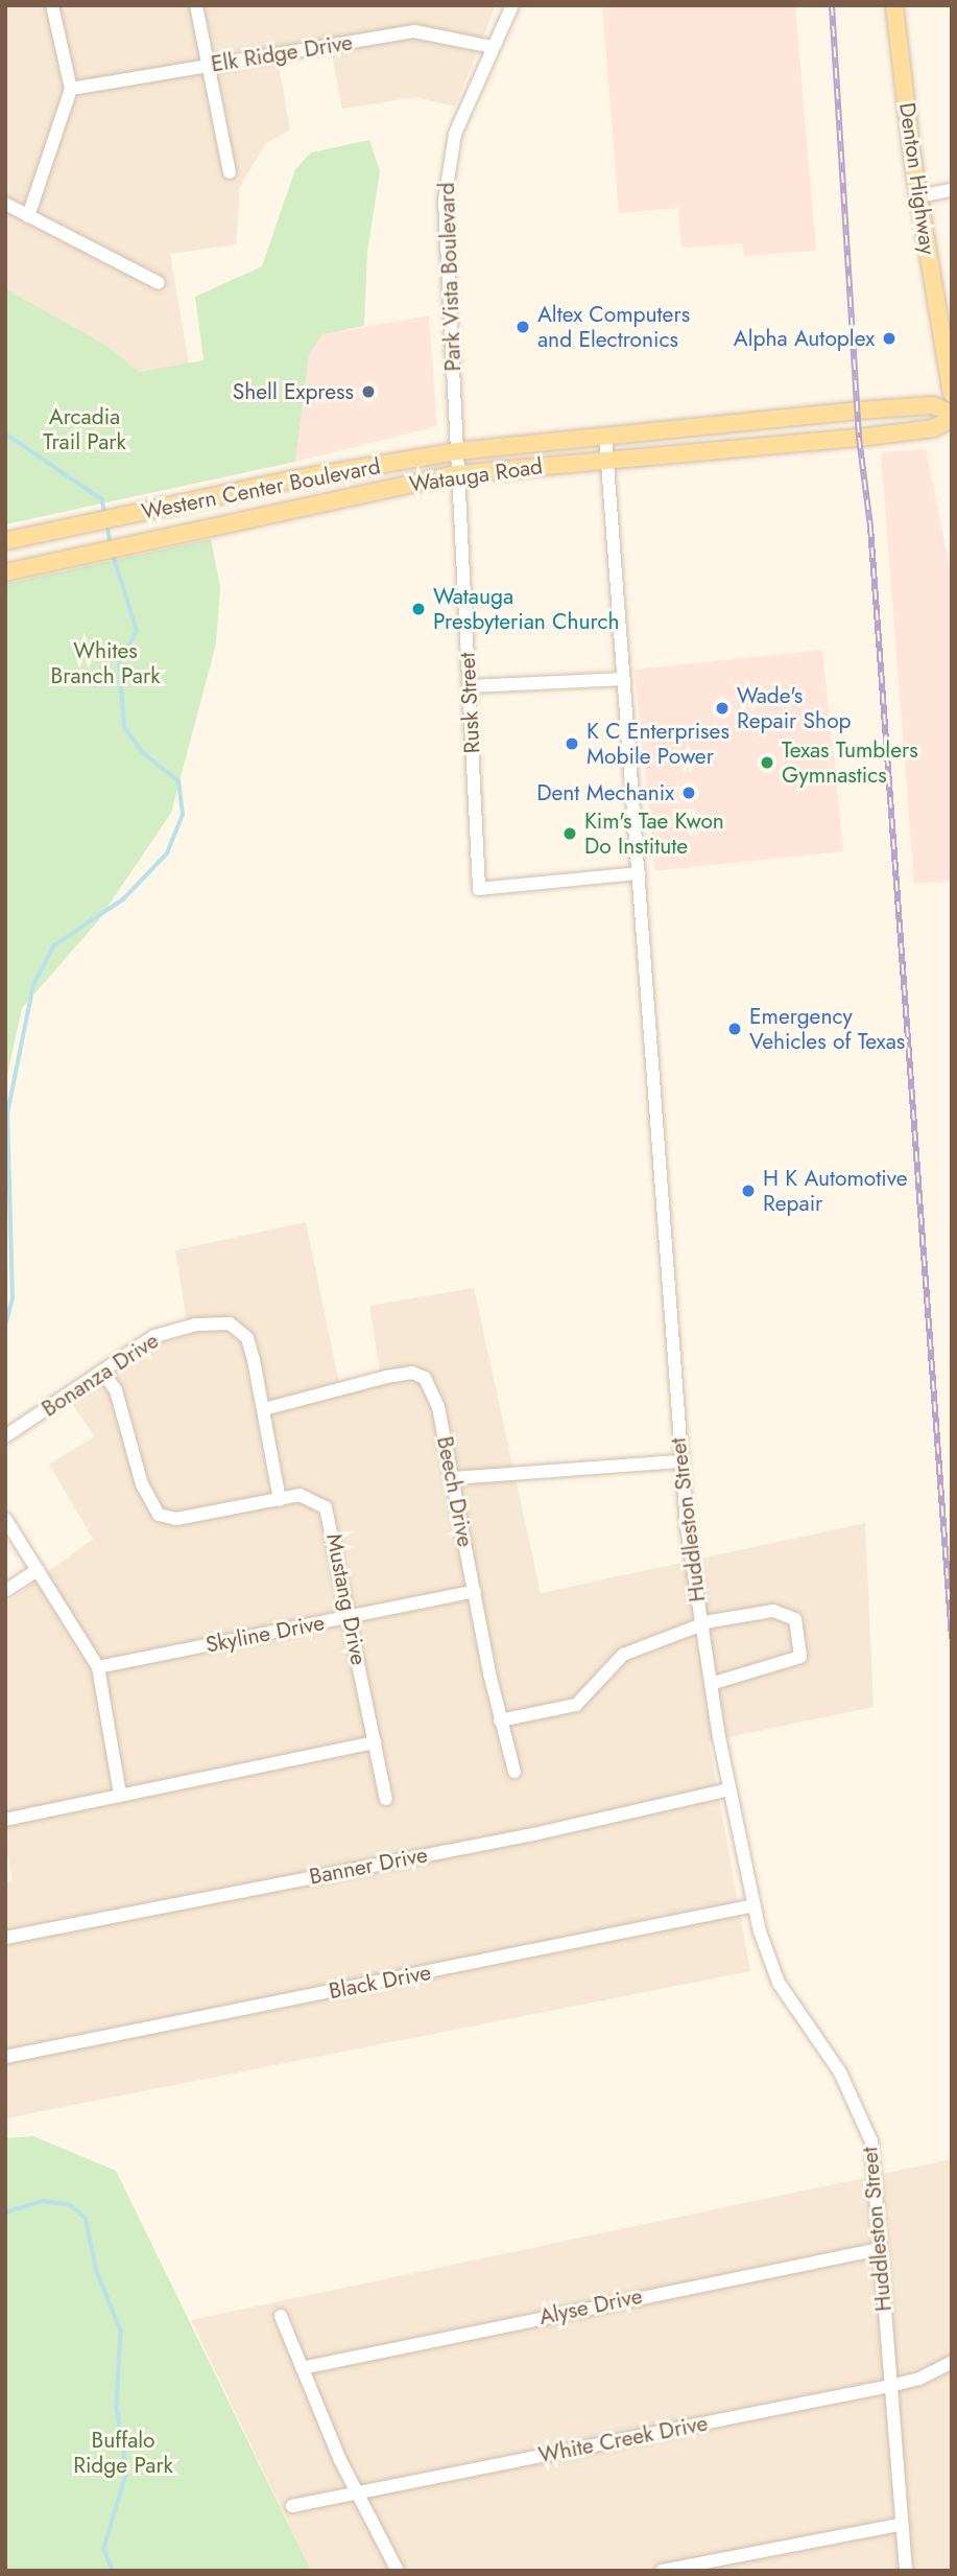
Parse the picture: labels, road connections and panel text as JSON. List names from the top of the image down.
{
  "streets": {
    "main road": ["Denton Highway", "Watauga Road", "Western Center Boulevard"],
    "street": [
      "Elk Ridge Drive",
      "Park Vista Boulevard",
      "Rusk Street",
      "Bonanza Drive",
      "Beech Drive",
      "Huddleston Street",
      "Mustang Drive",
      "Skyline Drive",
      "Banner Drive",
      "Black Drive",
      "Alyse Drive",
      "White Creek Drive"
    ]
  },
  "crossings": [
    ["Elk Ridge Drive", "Park Vista Boulevard"],
    ["Park Vista Boulevard", "Watauga Road"],
    ["Park Vista Boulevard", "Western Center Boulevard"],
    ["Park Vista Boulevard", "Rusk Street"],
    ["Watauga Road", "Western Center Boulevard"],
    ["Watauga Road", "Rusk Street"],
    ["Watauga Road", "Huddleston Street"],
    ["Western Center Boulevard", "Huddleston Street"],
    ["Rusk Street", "Huddleston Street"],
    ["Bonanza Drive", "Beech Drive"],
    ["Bonanza Drive", "Mustang Drive"],
    ["Beech Drive", "Skyline Drive"],
    ["Huddleston Street", "Banner Drive"],
    ["Huddleston Street", "Black Drive"],
    ["Huddleston Street", "Alyse Drive"],
    ["Huddleston Street", "White Creek Drive"],
    ["Mustang Drive", "Skyline Drive"]
  ],
  "parks": ["Arcadia Trail Park", "Whites Branch Park", "Buffalo Ridge Park"],
  "places": [
    "Altex Computers and Electronics",
    "Alpha Autoplex",
    "Shell Express",
    "Watauga Presbyterian Church",
    "Wade's Repair Shop",
    "K C Enterprises Mobile Power",
    "Texas Tumblers Gymnastics",
    "Dent Mechanix",
    "Kim's Tae Kwon Do Institute",
    "Emergency Vehicles of Texas",
    "H K Automotive Repair"
  ]
}
